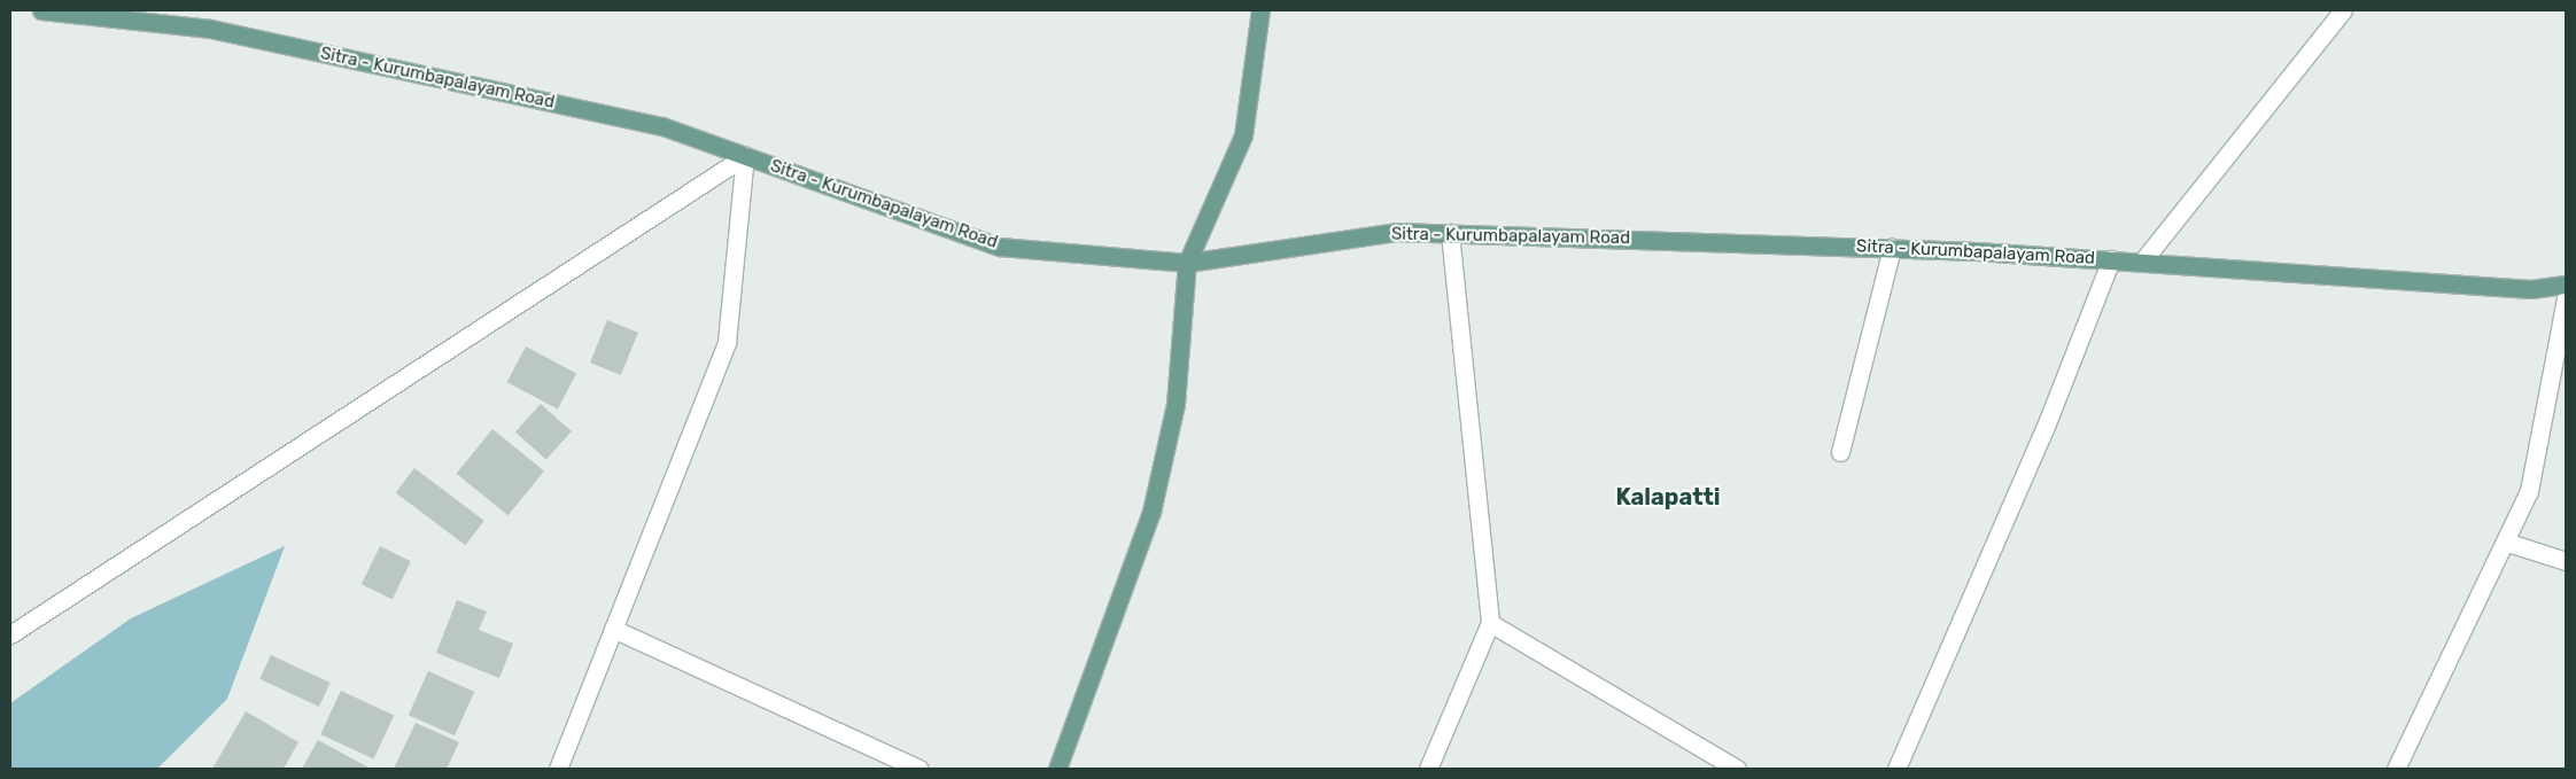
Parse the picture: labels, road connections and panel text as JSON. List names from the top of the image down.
{
  "streets": {
    "main road": ["Sitra - Kurumbapalayam Road"]
  },
  "districts": ["Kalapatti"]
}
